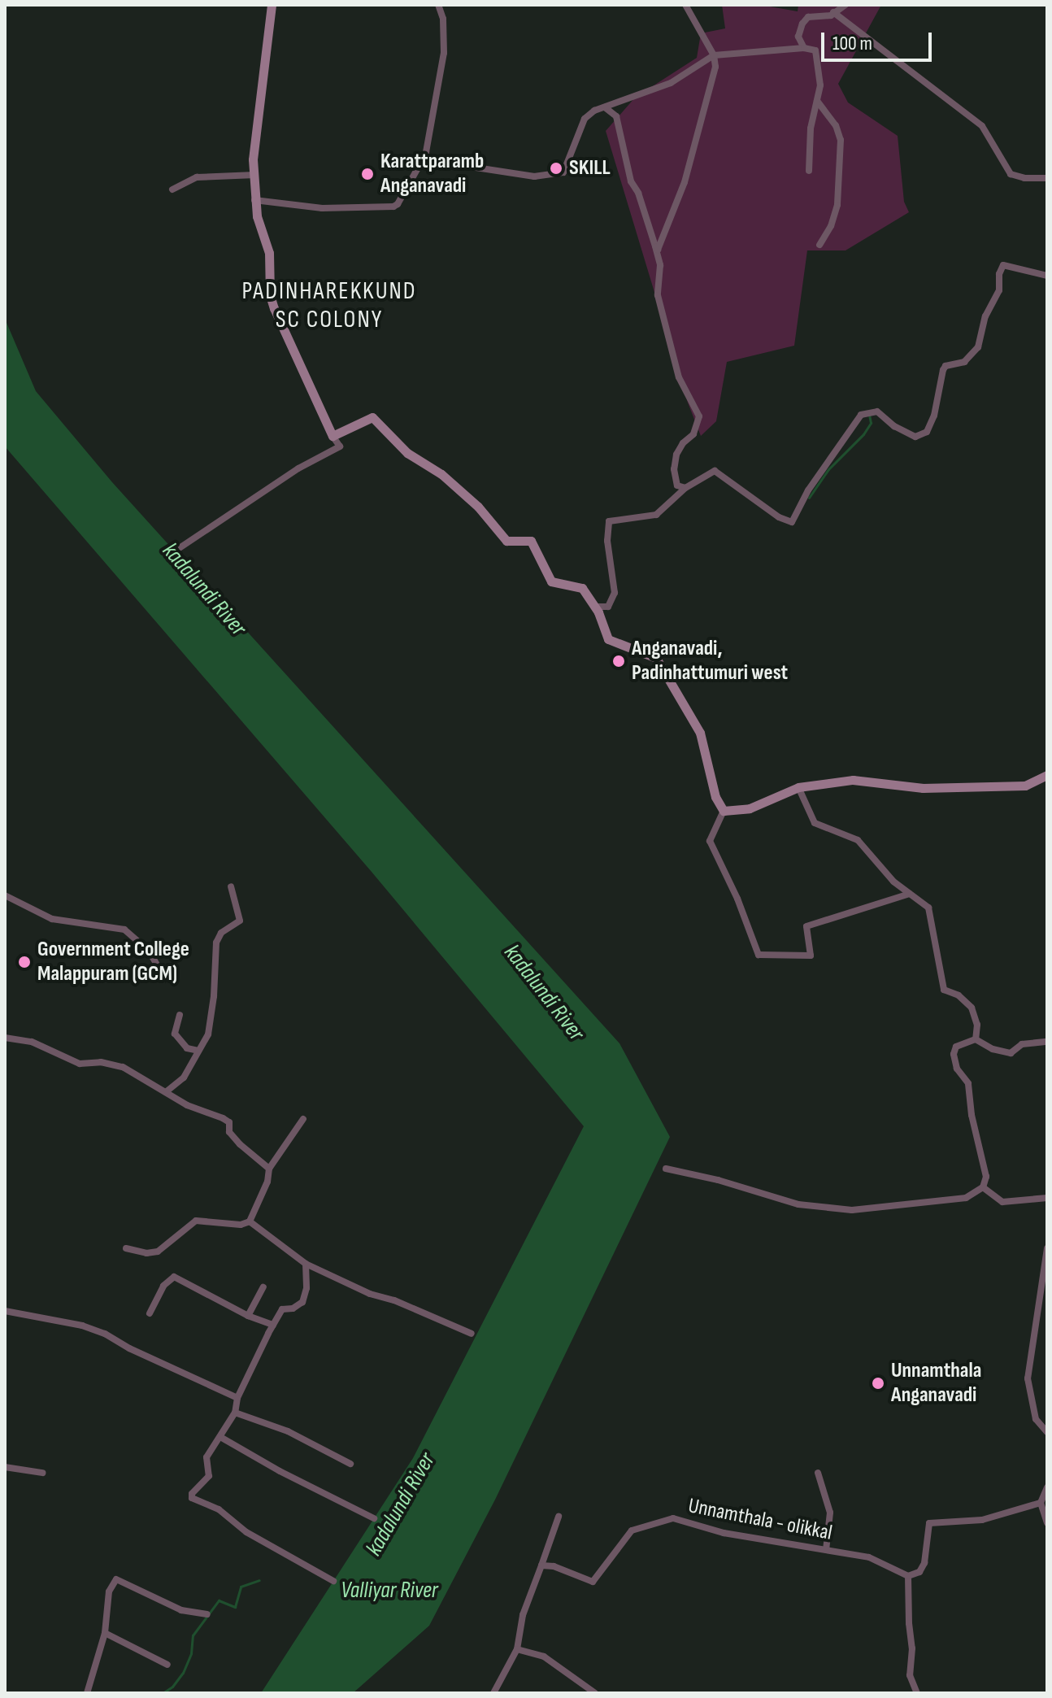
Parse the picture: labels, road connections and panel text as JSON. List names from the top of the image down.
{
  "streets": {
    "street": ["Unnamthala - olikkal"]
  },
  "districts": ["PADINHAREKKUND SC COLONY"],
  "water": ["kadalundi River", "Valliyar River"],
  "places": [
    "SKILL",
    "Karattparamb Anganavadi",
    "Anganavadi, Padinhattumuri west",
    "Government College Malappuram (GCM)",
    "Unnamthala Anganavadi"
  ],
  "scale_bar": "100 m"
}
